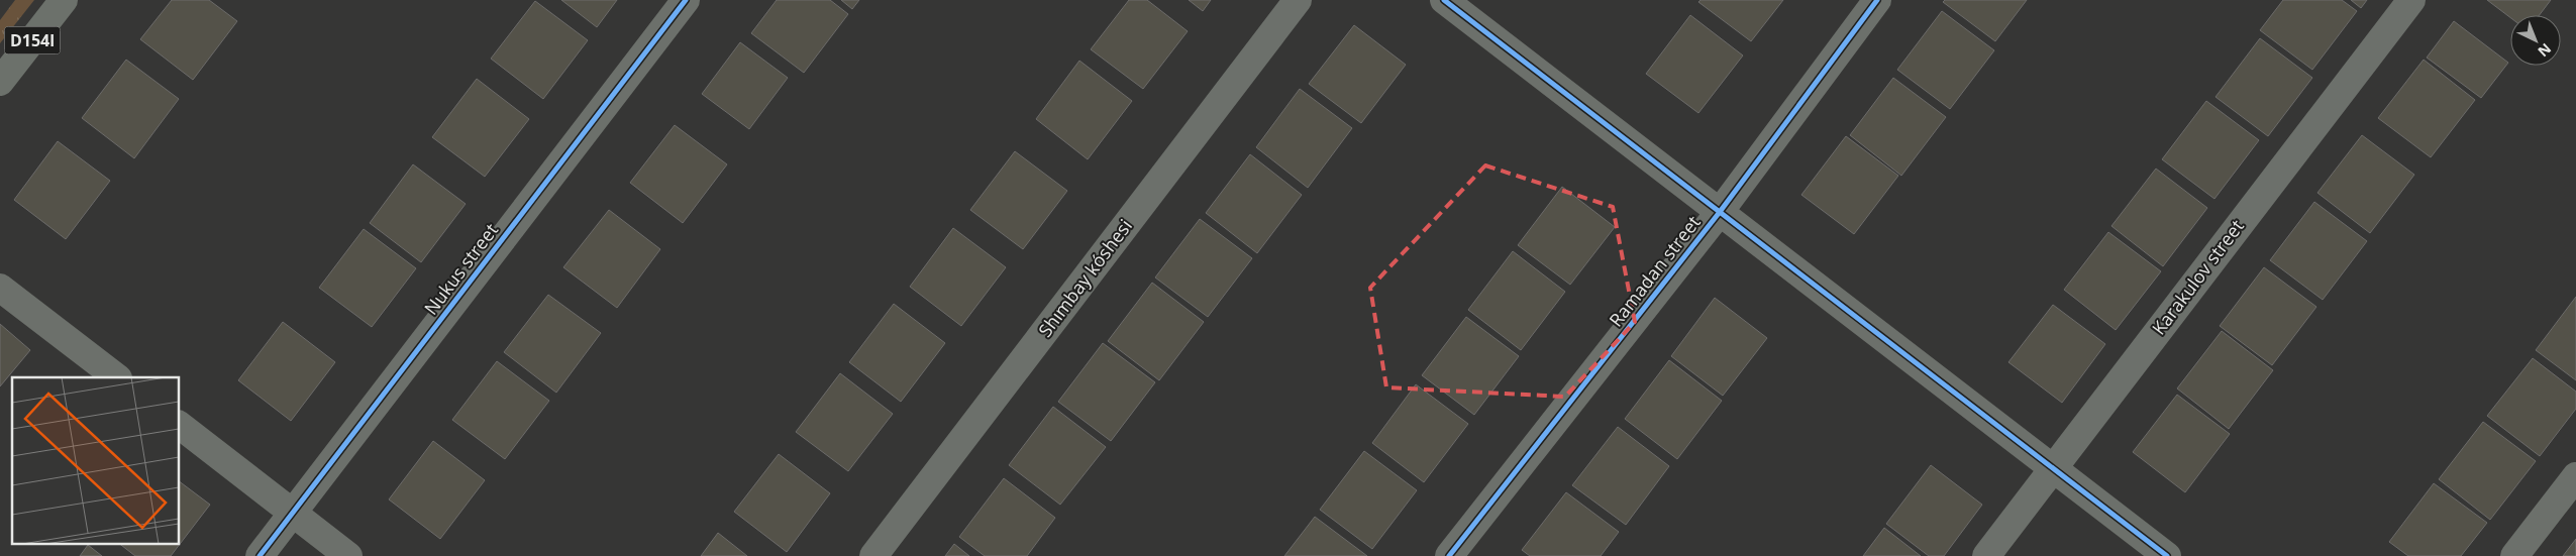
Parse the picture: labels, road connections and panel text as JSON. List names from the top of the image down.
{
  "streets": {
    "main road": ["D154l"],
    "street": [
      "Nukus street",
      "Ramadan street",
      "Karakulov street",
      "Shımbay kóshesi"
    ]
  },
  "north": "bottom right"
}
